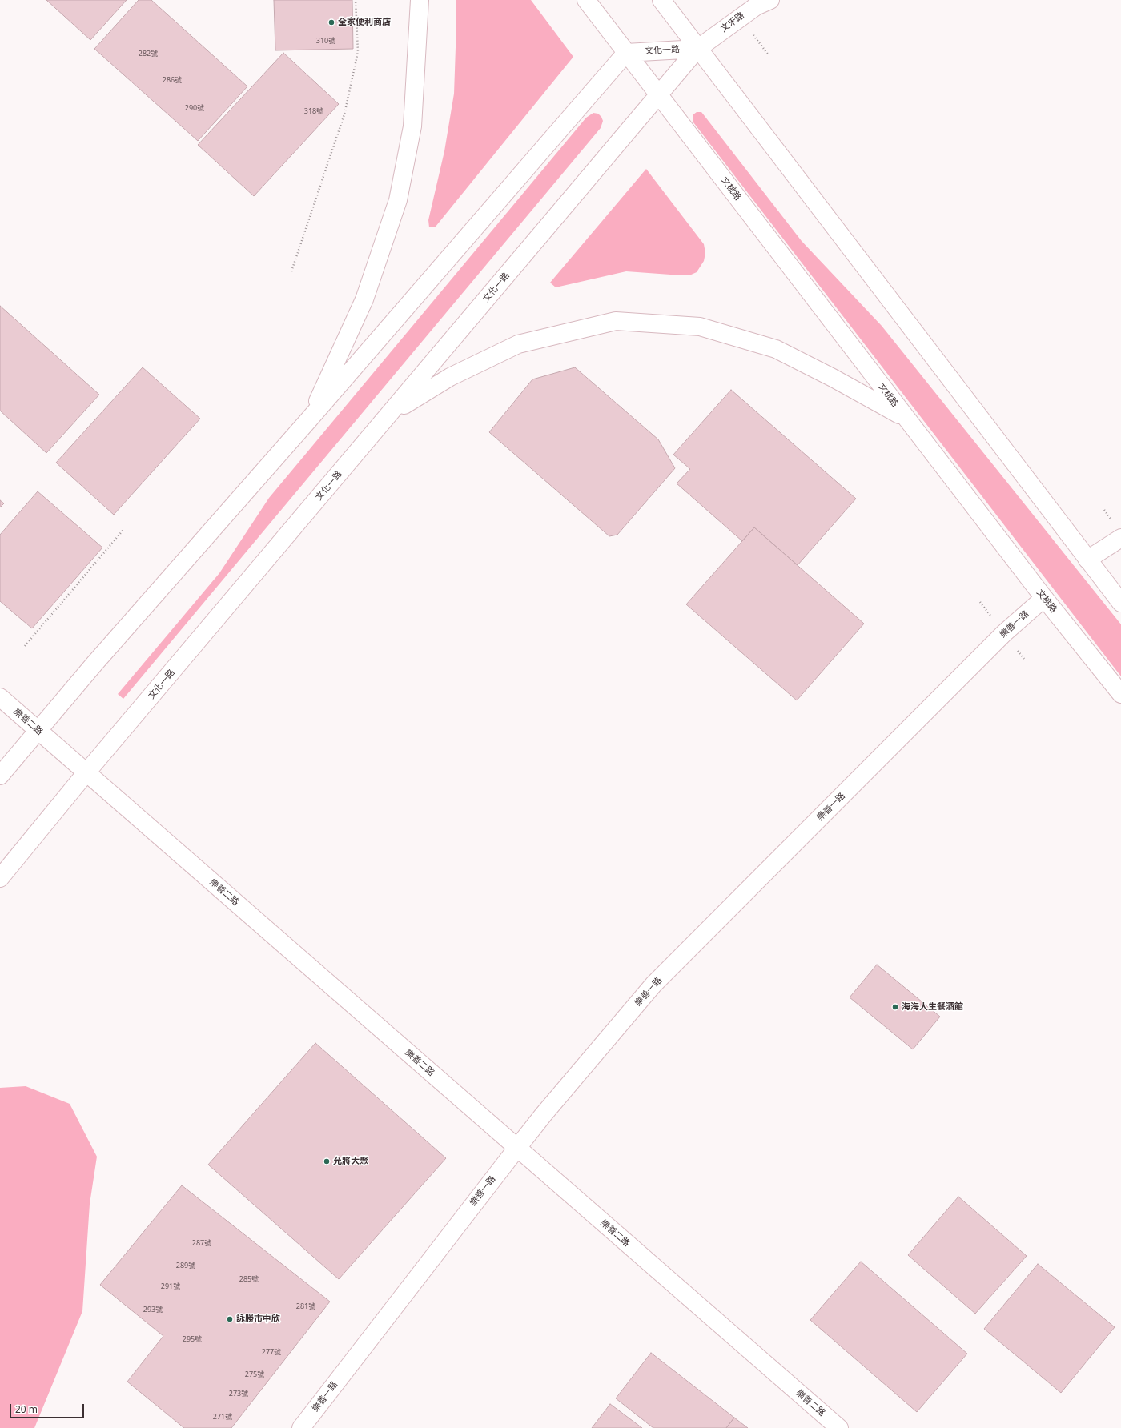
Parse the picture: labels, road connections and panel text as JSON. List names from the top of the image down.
{
  "streets": {
    "street": [
      "文禾路",
      "文化一路",
      "文桃路",
      "樂善一路",
      "樂善二路"
    ]
  },
  "crossings": [
    ["文禾路", "文化一路"],
    ["文化一路", "文桃路"],
    ["文化一路", "樂善二路"],
    ["文桃路", "樂善一路"],
    ["樂善一路", "樂善二路"]
  ],
  "places": [
    "全家便利商店",
    "海海人生餐酒館",
    "允將大聚",
    "詠勝市中欣"
  ],
  "house_numbers": [
    "310號",
    "282號",
    "286號",
    "290號",
    "318號",
    "287號",
    "289號",
    "285號",
    "291號",
    "281號",
    "293號",
    "295號",
    "277號",
    "275號",
    "273號",
    "271號"
  ],
  "scale_bar": "20 m"
}
